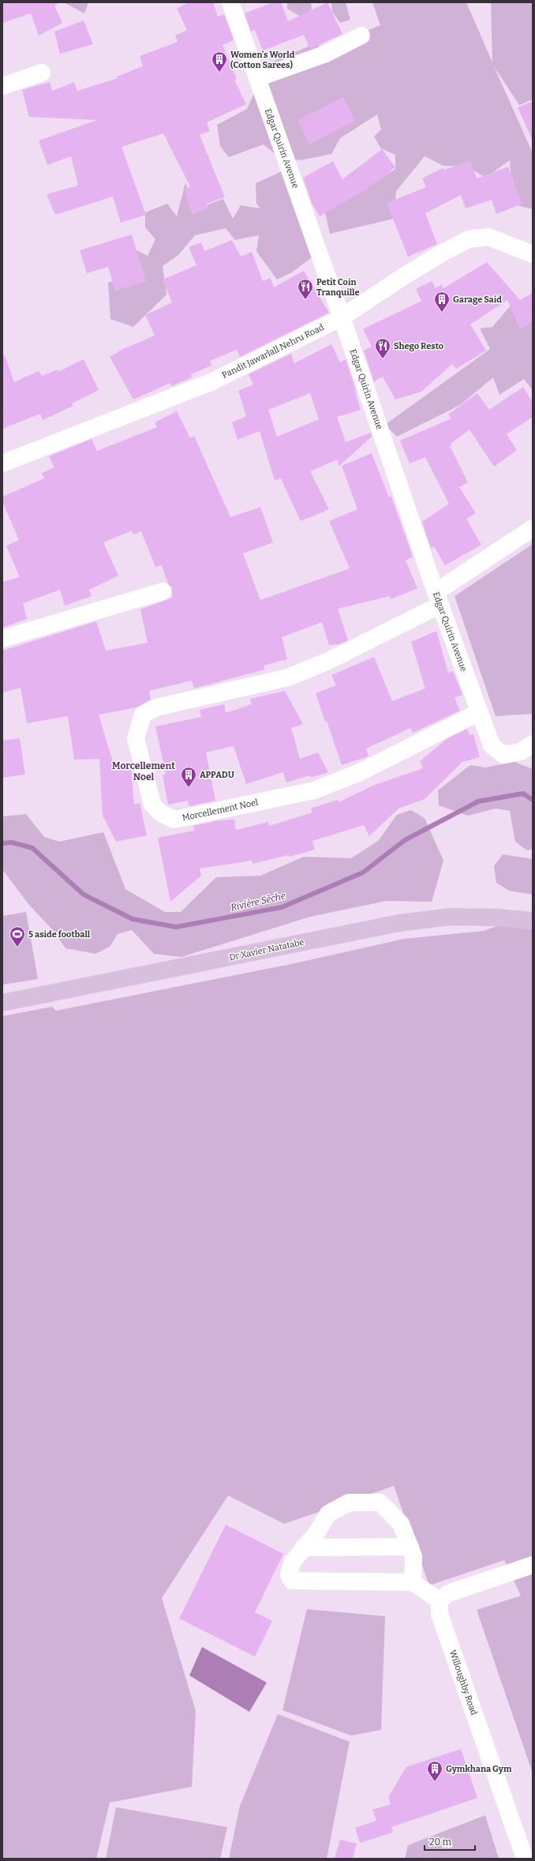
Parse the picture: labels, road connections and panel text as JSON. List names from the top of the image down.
{
  "streets": {
    "main road": ["Dr Xavier Natatabe"],
    "street": [
      "Edgar Quirin Avenue",
      "Pandit Jawarlall Nehru Road",
      "Morcellement Noel",
      "Willoughby Road"
    ]
  },
  "crossings": [
    ["Edgar Quirin Avenue", "Pandit Jawarlall Nehru Road"],
    ["Edgar Quirin Avenue", "Morcellement Noel"]
  ],
  "districts": ["Morcellement Noel"],
  "water": ["Rivière Sèche"],
  "places": {
    "building": [
      "Women's World (Cotton Sarees)",
      "Garage Said",
      "APPADU",
      "Gymkhana Gym"
    ],
    "restaurant": ["Petit Coin Tranquille", "Shego Resto"],
    "sports": ["5 aside football"]
  },
  "scale_bar": "20 m"
}
